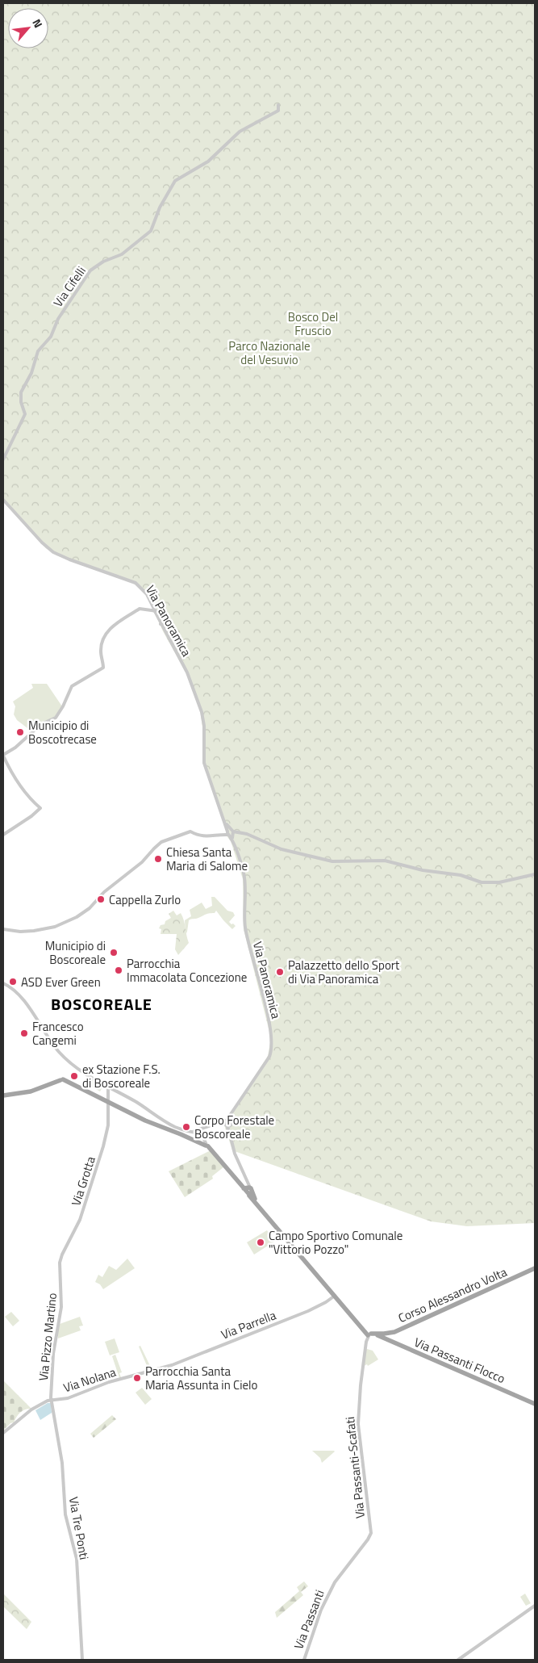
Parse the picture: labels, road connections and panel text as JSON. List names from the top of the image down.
{
  "streets": {
    "main road": ["Corso Alessandro Volta", "Via Passanti Flocco"],
    "street": [
      "Via Cifelli",
      "Via Panoramica",
      "Via Grotta",
      "Via Parrella",
      "Via Pizzo Martino",
      "Via Nolana",
      "Via Passanti-Scafati",
      "Via Tre Ponti",
      "Via Passanti"
    ]
  },
  "crossings": [
    ["Via Panoramica", "Via Grotta"],
    ["Via Grotta", "Via Pizzo Martino"],
    ["Corso Alessandro Volta", "Via Passanti Flocco"],
    ["Corso Alessandro Volta", "Via Passanti-Scafati"],
    ["Via Parrella", "Via Nolana"],
    ["Via Pizzo Martino", "Via Nolana"],
    ["Via Pizzo Martino", "Via Tre Ponti"],
    ["Via Passanti Flocco", "Via Passanti-Scafati"],
    ["Via Nolana", "Via Tre Ponti"],
    ["Via Passanti-Scafati", "Via Passanti"]
  ],
  "districts": ["BOSCOREALE"],
  "parks": ["Bosco Del Fruscio", "Parco Nazionale del Vesuvio"],
  "places": [
    "Municipio di Boscotrecase",
    "Chiesa Santa Maria di Salome",
    "Cappella Zurlo",
    "Municipio di Boscoreale",
    "Parrocchia Immacolata Concezione",
    "Palazzetto dello Sport di Via Panoramica",
    "ASD Ever Green",
    "Francesco Cangemi",
    "ex Stazione F.S. di Boscoreale",
    "Corpo Forestale Boscoreale",
    "Campo Sportivo Comunale \"Vittorio Pozzo\"",
    "Parrocchia Santa Maria Assunta in Cielo"
  ],
  "north": "top right"
}
